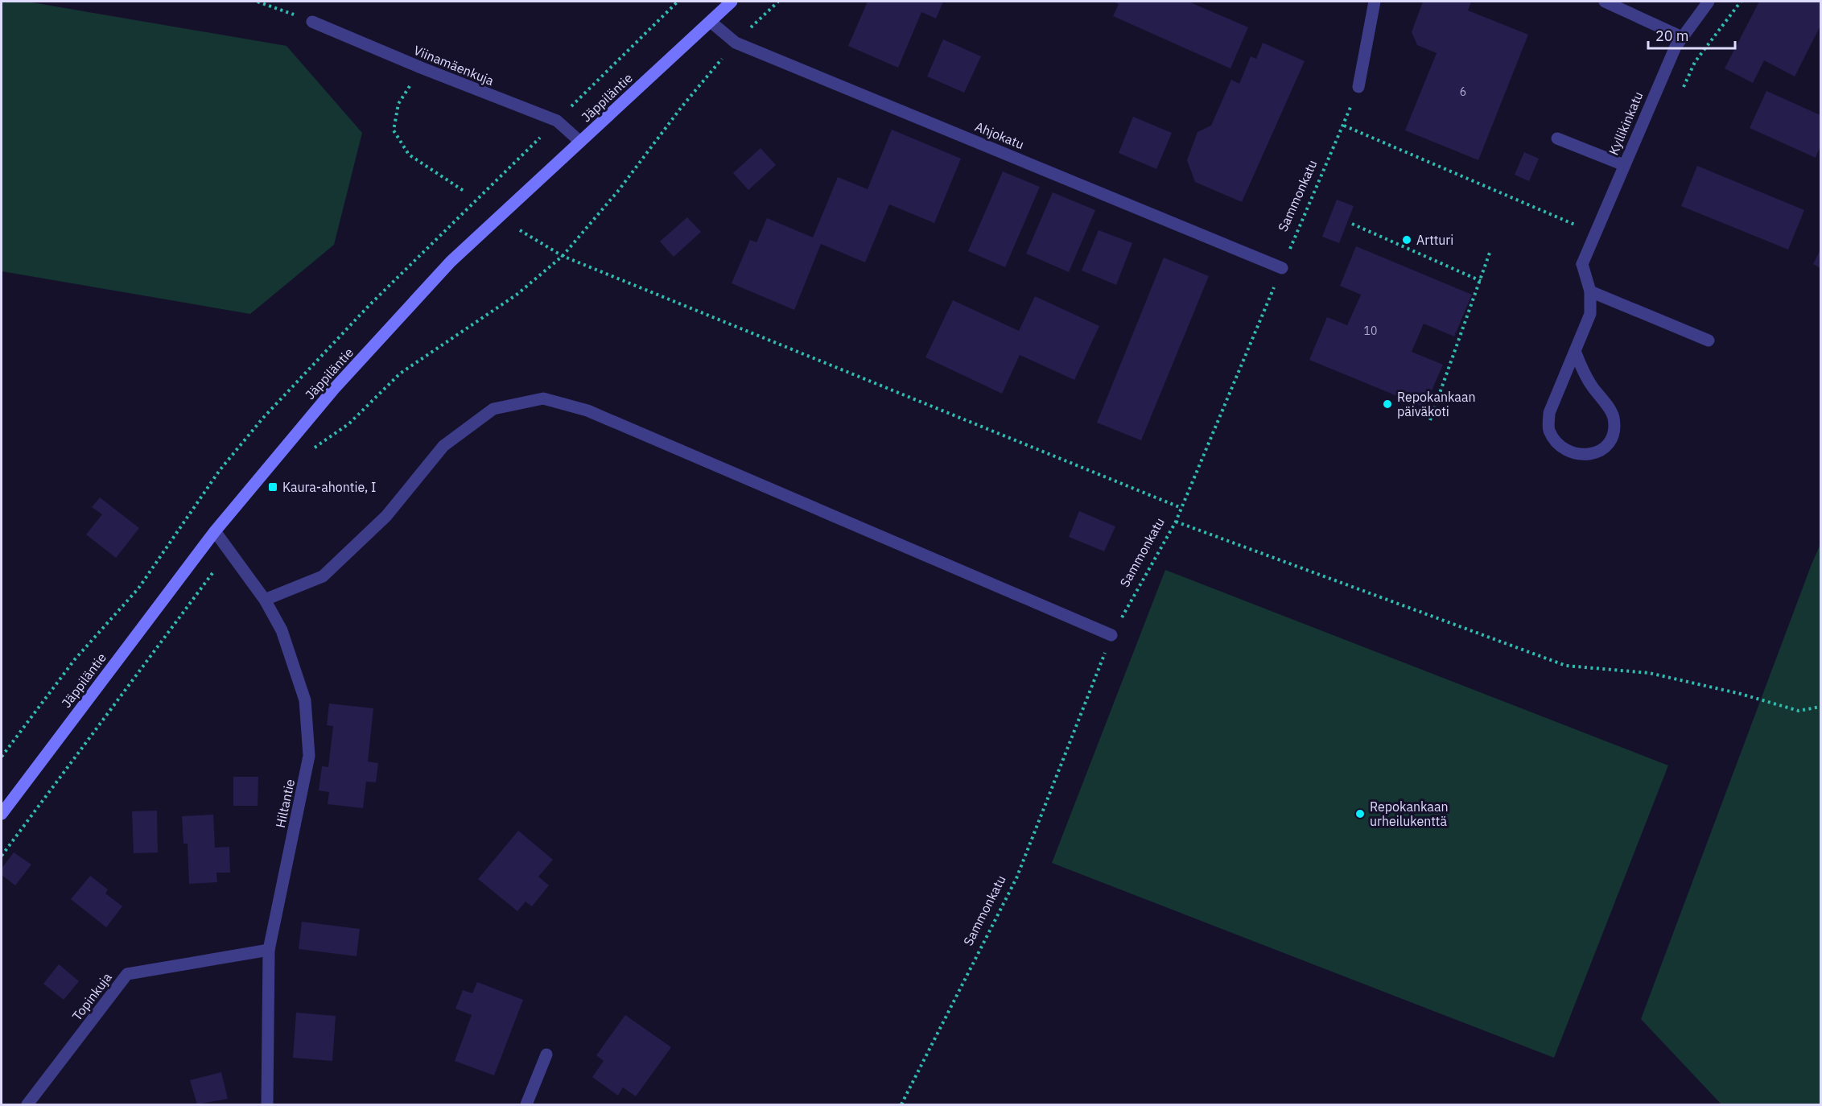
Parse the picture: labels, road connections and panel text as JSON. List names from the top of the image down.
{
  "streets": {
    "main road": ["Jäppiläntie"],
    "street": [
      "Viinamäenkuja",
      "Kyllikinkatu",
      "Ahjokatu",
      "Hiltantie",
      "Topinkuja"
    ],
    "path": ["Sammonkatu"]
  },
  "crossings": [
    ["Viinamäenkuja", "Jäppiläntie"],
    ["Jäppiläntie", "Ahjokatu"],
    ["Jäppiläntie", "Hiltantie"],
    ["Ahjokatu", "Sammonkatu"],
    ["Hiltantie", "Topinkuja"]
  ],
  "places": {
    "other": ["Artturi", "Repokankaan päiväkoti", "Repokankaan urheilukenttä"],
    "transit": ["Kaura-ahontie, I"]
  },
  "house_numbers": ["6", "10"],
  "scale_bar": "20 m"
}
